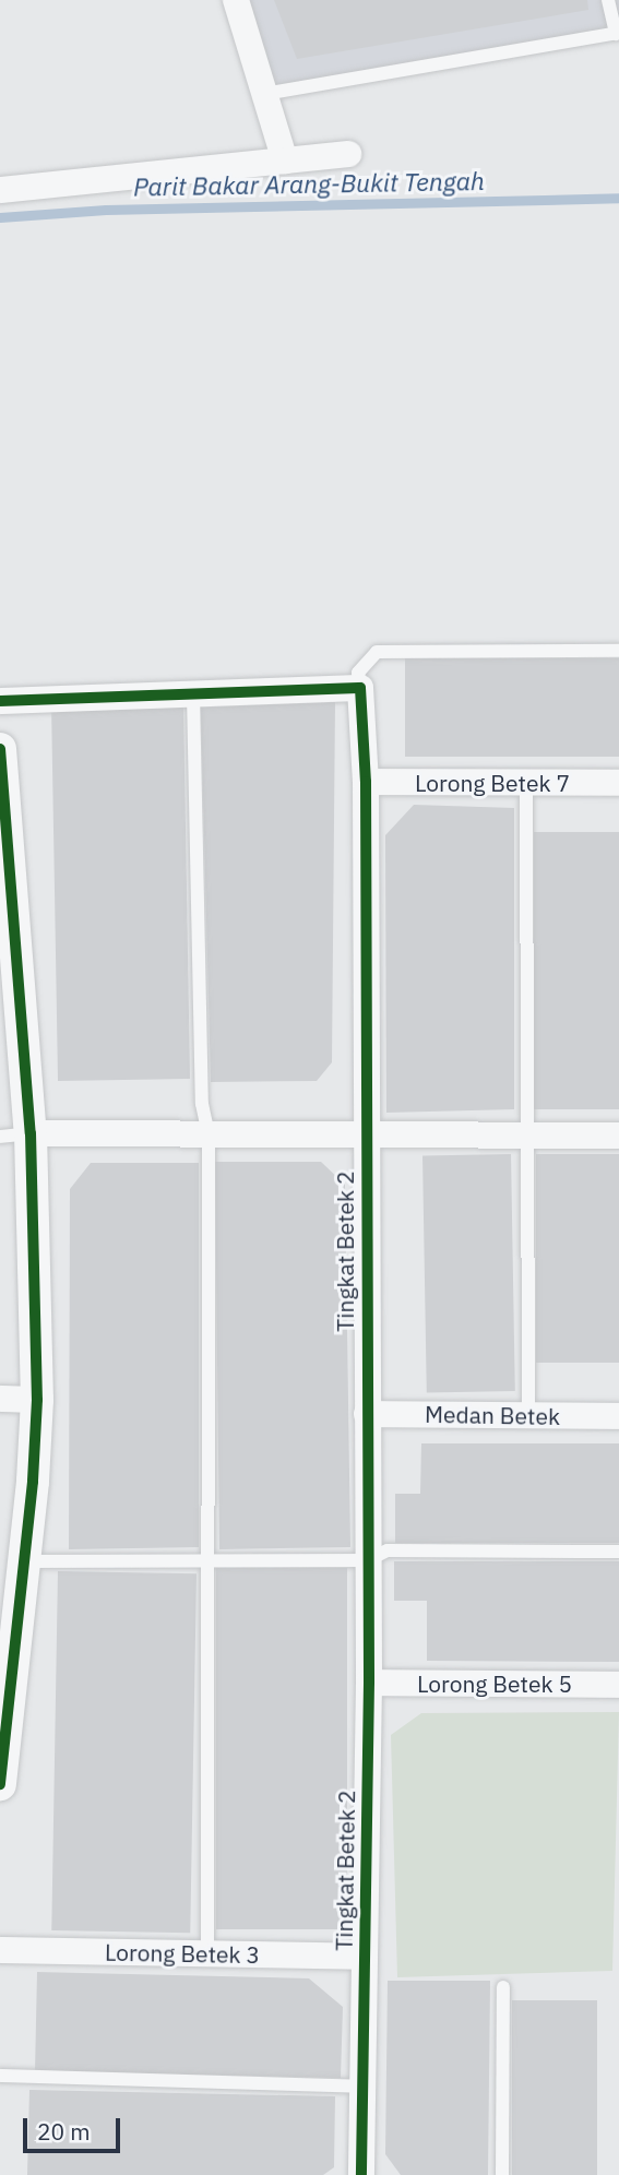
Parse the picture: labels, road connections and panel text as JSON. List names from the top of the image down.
{
  "streets": {
    "street": [
      "Lorong Betek 7",
      "Tingkat Betek 2",
      "Medan Betek",
      "Lorong Betek 5",
      "Lorong Betek 3"
    ]
  },
  "crossings": [
    ["Lorong Betek 7", "Tingkat Betek 2"],
    ["Tingkat Betek 2", "Medan Betek"],
    ["Tingkat Betek 2", "Lorong Betek 5"],
    ["Tingkat Betek 2", "Lorong Betek 3"]
  ],
  "water": ["Parit Bakar Arang-Bukit Tengah"],
  "scale_bar": "20 m"
}
